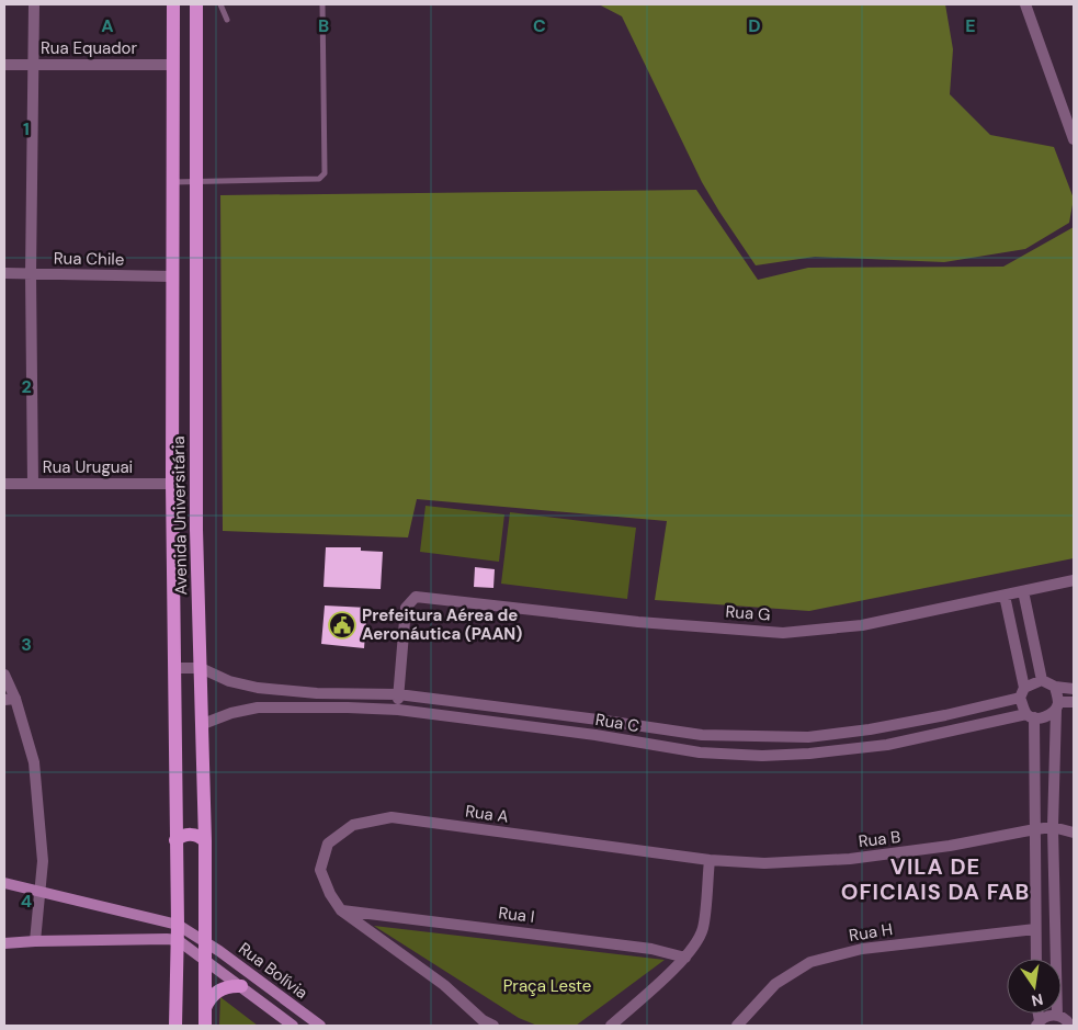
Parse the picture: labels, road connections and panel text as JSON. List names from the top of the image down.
{
  "streets": {
    "main road": ["Avenida Universitária", "Rua Bolívia"],
    "street": [
      "Rua Equador",
      "Rua Chile",
      "Rua Uruguai",
      "Rua G",
      "Rua C",
      "Rua A",
      "Rua B",
      "Rua I",
      "Rua H"
    ]
  },
  "crossings": [
    ["Rua Equador", "Avenida Universitária"],
    ["Rua Chile", "Avenida Universitária"],
    ["Rua Uruguai", "Avenida Universitária"],
    ["Avenida Universitária", "Rua C"],
    ["Avenida Universitária", "Rua Bolívia"],
    ["Rua G", "Rua C"],
    ["Rua A", "Rua B"],
    ["Rua A", "Rua I"]
  ],
  "districts": ["VILA DE OFICIAIS DA FAB"],
  "parks": ["Praça Leste"],
  "places": {
    "public building": ["Prefeitura Aérea de Aeronáutica (PAAN)"]
  },
  "north": "bottom",
  "grid": {
    "columns": [
      "A",
      "B",
      "C",
      "D",
      "E"
    ],
    "rows": [
      "1",
      "2",
      "3",
      "4"
    ]
  }
}
